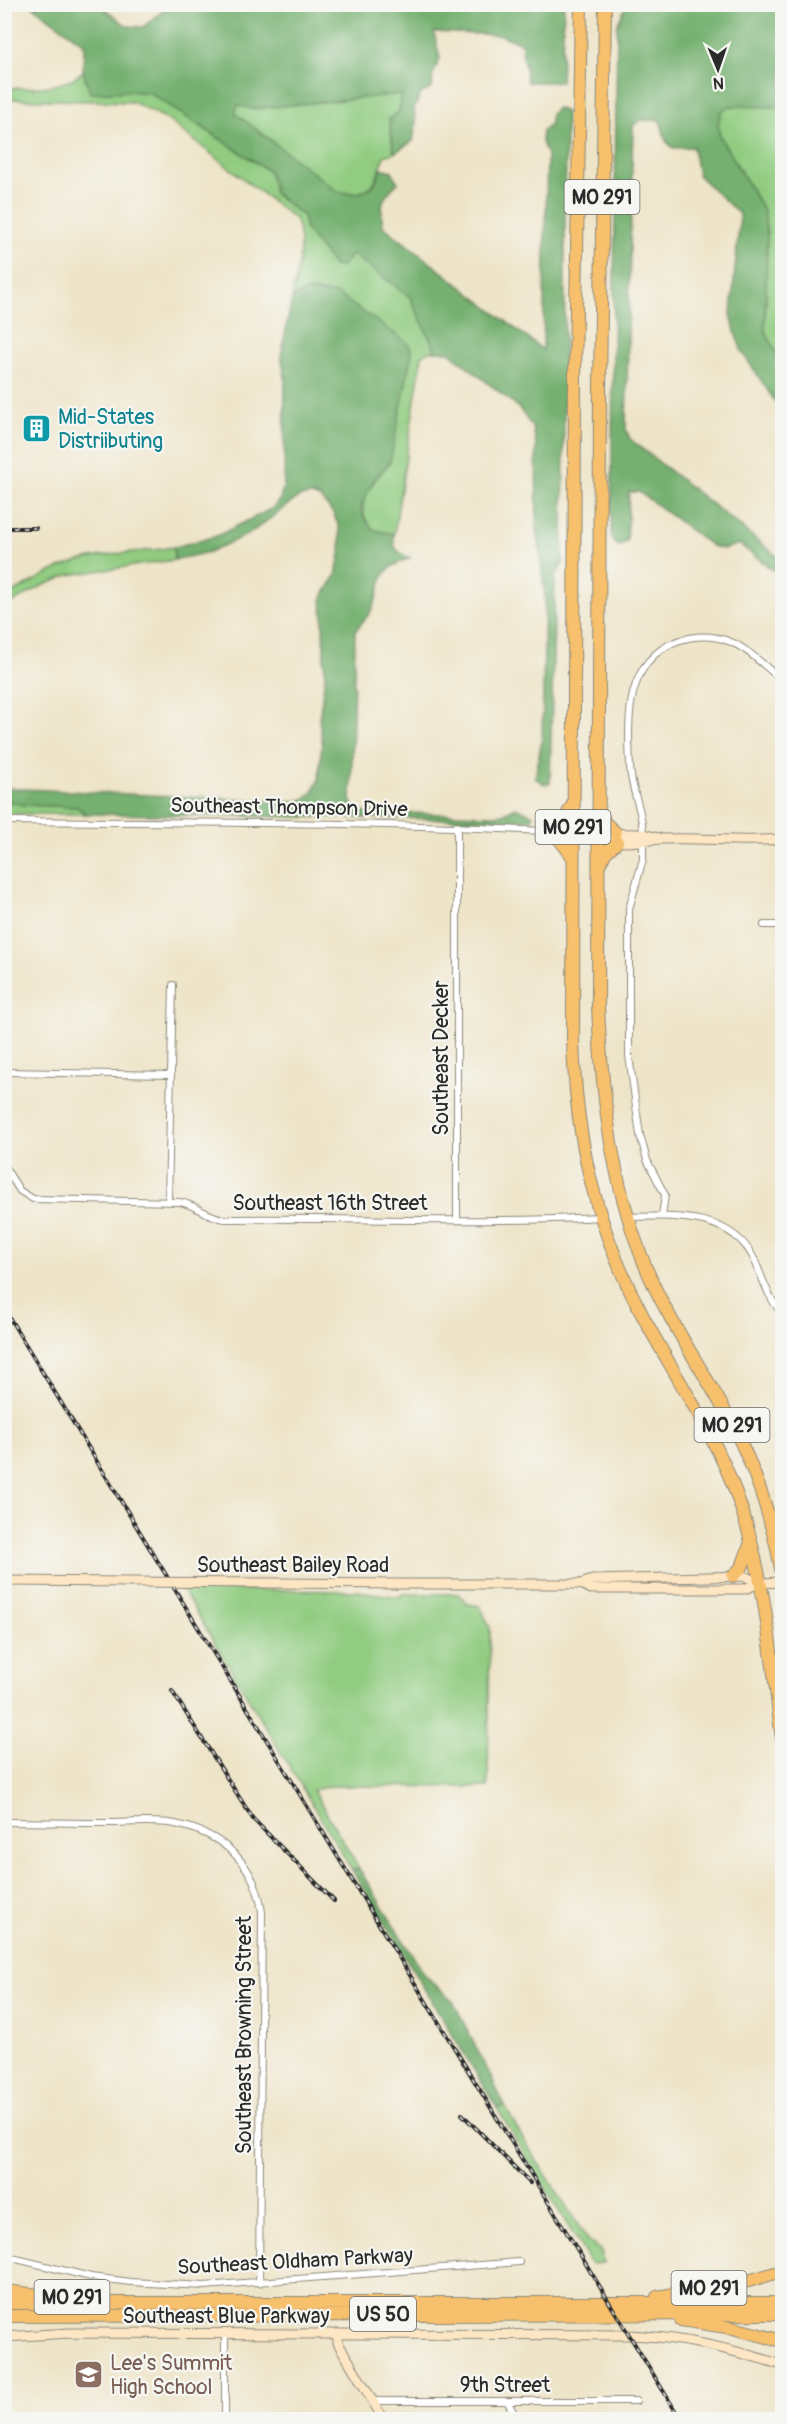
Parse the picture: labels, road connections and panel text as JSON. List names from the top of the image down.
{
  "streets": {
    "highway": ["MO 291", "US 50"],
    "main road": ["Southeast Bailey Road", "Southeast Blue Parkway"],
    "street": [
      "Southeast Thompson Drive",
      "Southeast Decker",
      "Southeast 16th Street",
      "Southeast Browning Street",
      "Southeast Oldham Parkway",
      "9th Street"
    ]
  },
  "crossings": [
    ["MO 291", "Southeast Thompson Drive"],
    ["MO 291", "Southeast 16th Street"],
    ["MO 291", "Southeast Bailey Road"],
    ["MO 291", "US 50"],
    ["Southeast Thompson Drive", "Southeast Decker"],
    ["Southeast Decker", "Southeast 16th Street"],
    ["Southeast Browning Street", "Southeast Oldham Parkway"]
  ],
  "places": {
    "building": ["Mid-States Distriibuting"],
    "school or university": ["Lee's Summit High School"]
  },
  "north": "bottom"
}
